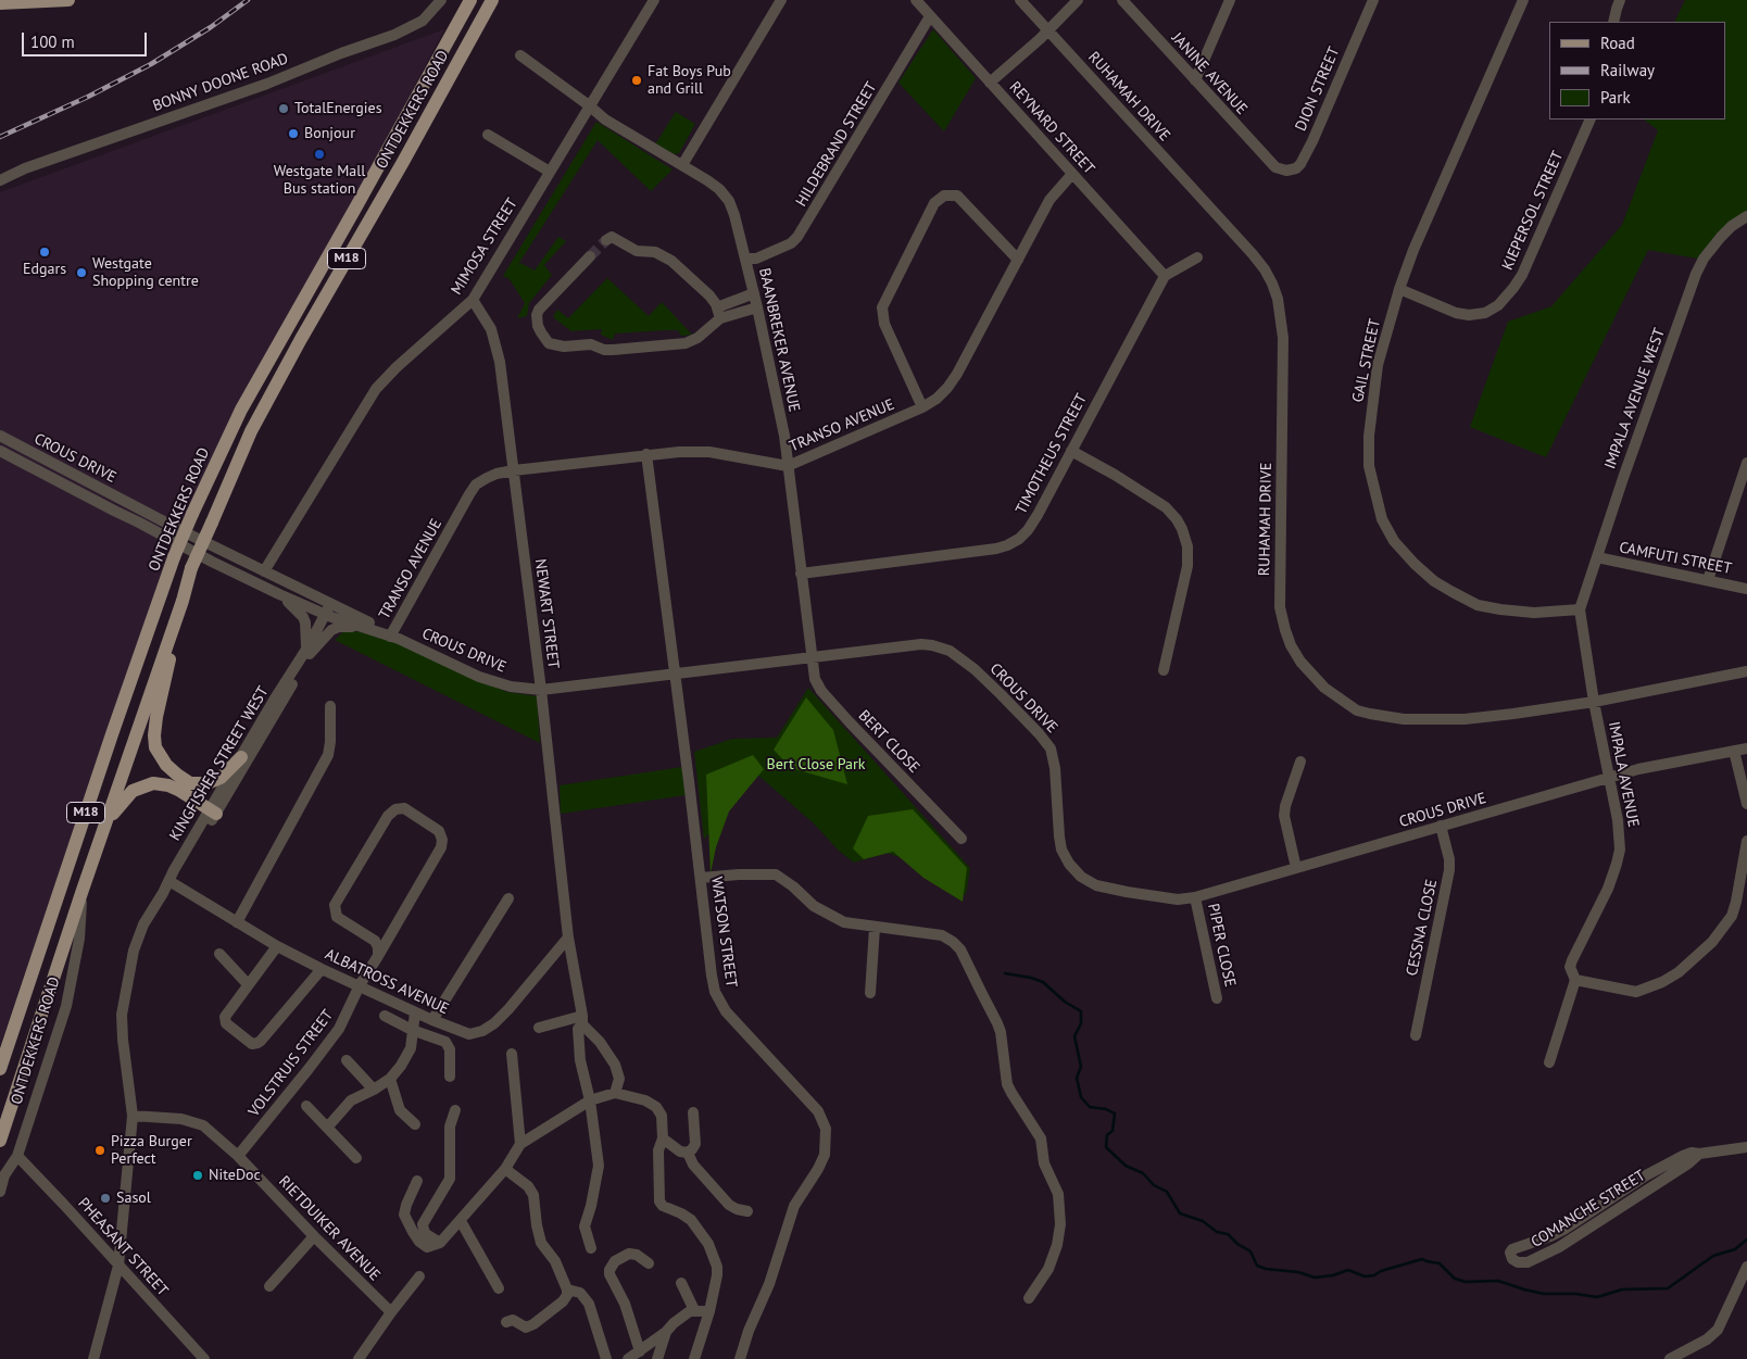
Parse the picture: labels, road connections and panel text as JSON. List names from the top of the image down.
{
  "streets": {
    "main road": ["ONTDEKKERS ROAD", "M18"],
    "street": [
      "JANINE AVENUE",
      "BONNY DOONE ROAD",
      "DION STREET",
      "RUHAMAH DRIVE",
      "REYNARD STREET",
      "HILDEBRAND STREET",
      "KIEPERSOL STREET",
      "MIMOSA STREET",
      "BAANBREKER AVENUE",
      "GAIL STREET",
      "IMPALA AVENUE WEST",
      "TRANSO AVENUE",
      "TIMOTHEUS STREET",
      "CROUS DRIVE",
      "CAMFUTI STREET",
      "NEWART STREET",
      "BERT CLOSE",
      "KINGFISHER STREET WEST",
      "IMPALA AVENUE",
      "CESSNA CLOSE",
      "WATSON STREET",
      "PIPER CLOSE",
      "ALBATROSS AVENUE",
      "VOLSTRUIS STREET",
      "COMANCHE STREET",
      "RIETDUIKER AVENUE",
      "PHEASANT STREET"
    ]
  },
  "crossings": [
    ["JANINE AVENUE", "DION STREET"],
    ["RUHAMAH DRIVE", "IMPALA AVENUE"],
    ["ONTDEKKERS ROAD", "PHEASANT STREET"],
    ["REYNARD STREET", "HILDEBRAND STREET"],
    ["REYNARD STREET", "TRANSO AVENUE"],
    ["REYNARD STREET", "TIMOTHEUS STREET"],
    ["HILDEBRAND STREET", "BAANBREKER AVENUE"],
    ["KIEPERSOL STREET", "GAIL STREET"],
    ["MIMOSA STREET", "BAANBREKER AVENUE"],
    ["MIMOSA STREET", "CROUS DRIVE"],
    ["MIMOSA STREET", "NEWART STREET"],
    ["BAANBREKER AVENUE", "TRANSO AVENUE"],
    ["BAANBREKER AVENUE", "TIMOTHEUS STREET"],
    ["BAANBREKER AVENUE", "CROUS DRIVE"],
    ["BAANBREKER AVENUE", "BERT CLOSE"],
    ["GAIL STREET", "IMPALA AVENUE WEST"],
    ["GAIL STREET", "IMPALA AVENUE"],
    ["IMPALA AVENUE WEST", "CAMFUTI STREET"],
    ["IMPALA AVENUE WEST", "IMPALA AVENUE"],
    ["TRANSO AVENUE", "CROUS DRIVE"],
    ["TRANSO AVENUE", "NEWART STREET"],
    ["TRANSO AVENUE", "WATSON STREET"],
    ["CROUS DRIVE", "NEWART STREET"],
    ["CROUS DRIVE", "BERT CLOSE"],
    ["CROUS DRIVE", "KINGFISHER STREET WEST"],
    ["CROUS DRIVE", "IMPALA AVENUE"],
    ["CROUS DRIVE", "CESSNA CLOSE"],
    ["CROUS DRIVE", "WATSON STREET"],
    ["CROUS DRIVE", "PIPER CLOSE"],
    ["NEWART STREET", "ALBATROSS AVENUE"],
    ["KINGFISHER STREET WEST", "ALBATROSS AVENUE"],
    ["KINGFISHER STREET WEST", "RIETDUIKER AVENUE"],
    ["KINGFISHER STREET WEST", "PHEASANT STREET"],
    ["ALBATROSS AVENUE", "VOLSTRUIS STREET"],
    ["VOLSTRUIS STREET", "RIETDUIKER AVENUE"]
  ],
  "parks": ["Bert Close Park"],
  "places": [
    "Fat Boys Pub and Grill",
    "TotalEnergies",
    "Bonjour",
    "Westgate Mall Bus station",
    "Edgars",
    "Westgate Shopping centre",
    "Pizza Burger Perfect",
    "NiteDoc",
    "Sasol"
  ],
  "legend": ["Road", "Railway", "Park"],
  "scale_bar": "100 m"
}
